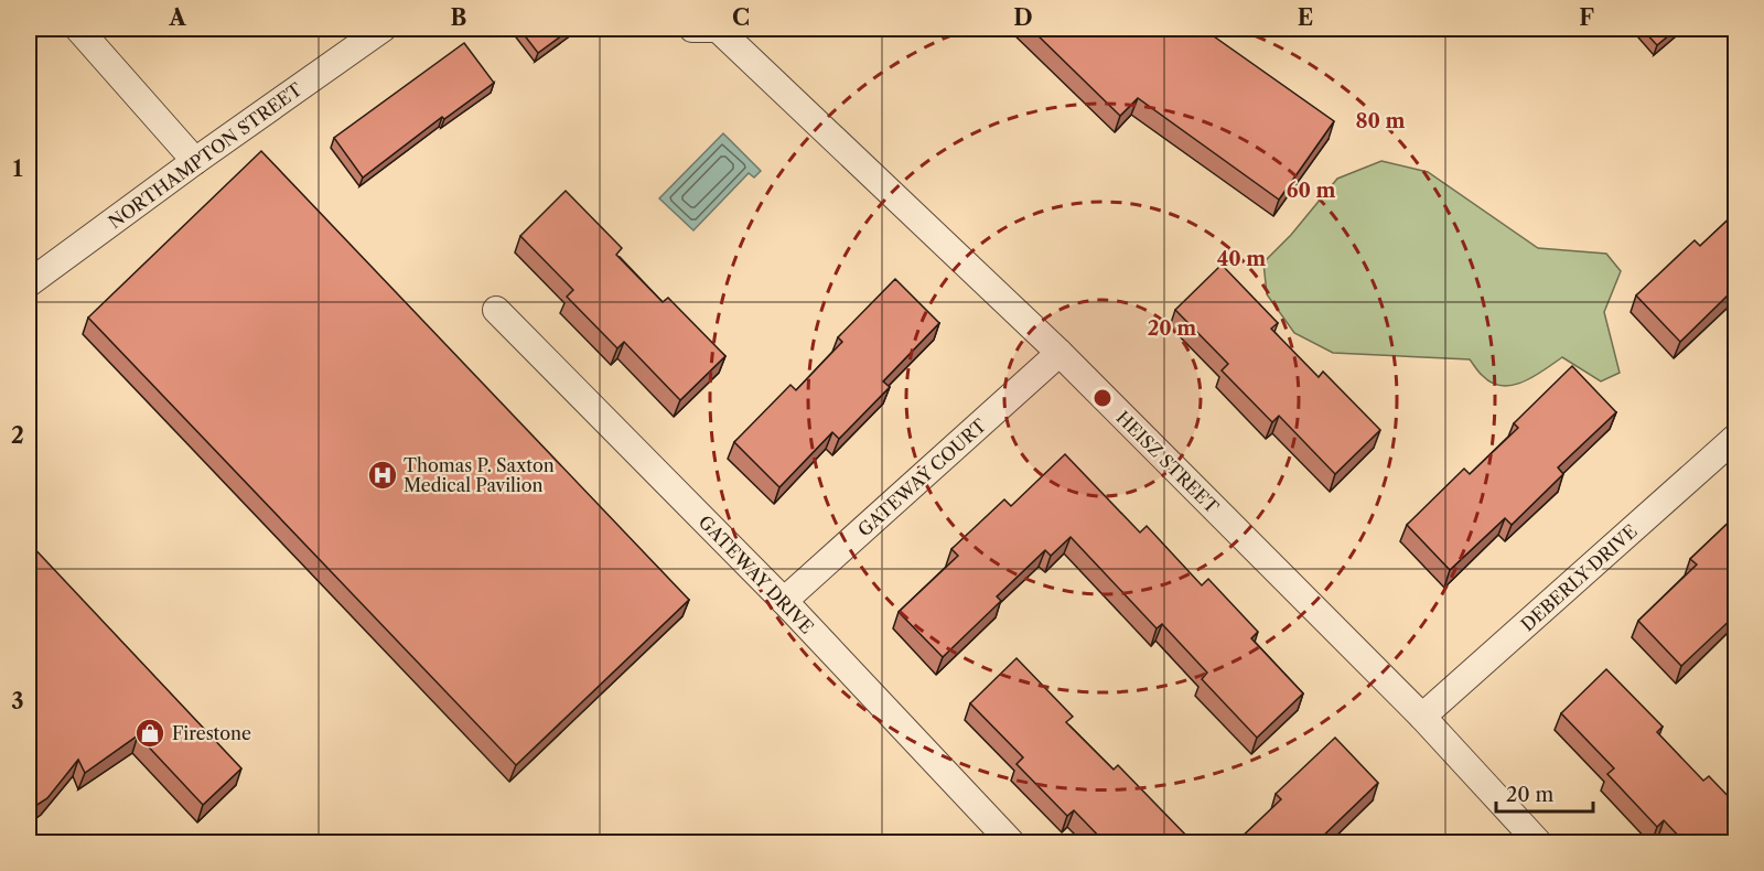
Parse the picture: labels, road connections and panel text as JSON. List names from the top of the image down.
{
  "streets": {
    "street": [
      "NORTHAMPTON STREET",
      "HEISZ STREET",
      "GATEWAY COURT",
      "GATEWAY DRIVE",
      "DEBERLY DRIVE"
    ]
  },
  "crossings": [
    ["HEISZ STREET", "GATEWAY COURT"],
    ["HEISZ STREET", "DEBERLY DRIVE"],
    ["GATEWAY COURT", "GATEWAY DRIVE"]
  ],
  "places": {
    "hospital": ["Thomas P. Saxton Medical Pavilion"],
    "shop": ["Firestone"]
  },
  "scale_bar": "20 m",
  "grid": {
    "columns": [
      "A",
      "B",
      "C",
      "D",
      "E",
      "F"
    ],
    "rows": ["1", "2", "3"]
  },
  "rings": [
    "80 m",
    "60 m",
    "40 m",
    "20 m"
  ]
}
